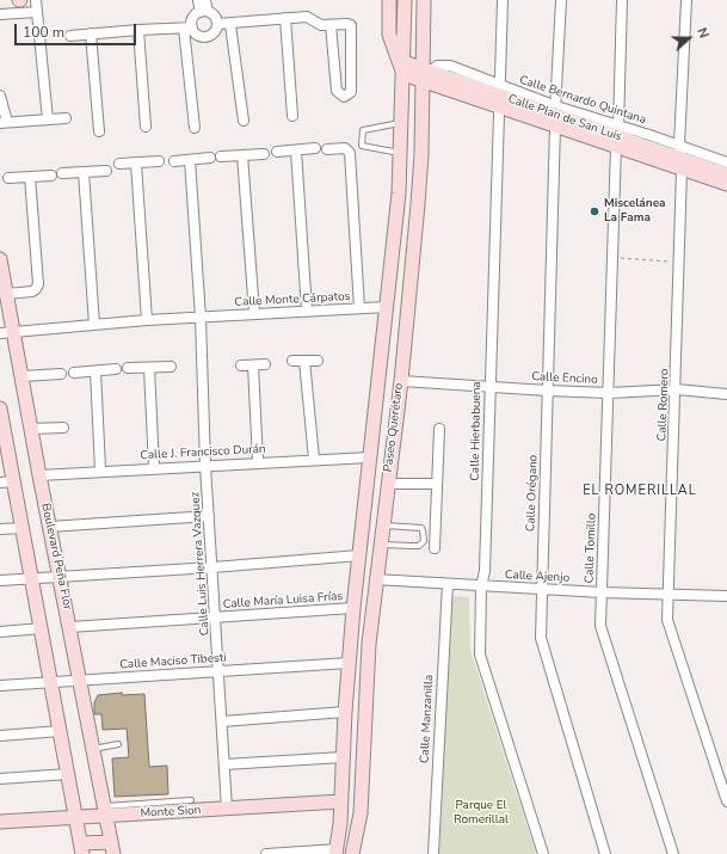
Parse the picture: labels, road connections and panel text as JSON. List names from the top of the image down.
{
  "streets": {
    "main road": [
      "Calle Plan de San Luis",
      "Paseo Querétaro",
      "Boulevard Peña Flor",
      "Monte Sion"
    ],
    "street": [
      "Calle Bernardo Quintana",
      "Calle Monte Cárpatos",
      "Calle Encino",
      "Calle Romero",
      "Calle Hierbabuena",
      "Calle J. Francisco Durán",
      "Calle Orégano",
      "Calle Tomillo",
      "Calle Luis Herrera Vazquez",
      "Calle Ajenjo",
      "Calle María Luisa Frías",
      "Calle Maciso Tibesti",
      "Calle Manzanilla"
    ]
  },
  "crossings": [
    ["Calle Bernardo Quintana", "Calle Plan de San Luis"],
    ["Calle Bernardo Quintana", "Calle Romero"],
    ["Calle Bernardo Quintana", "Paseo Querétaro"],
    ["Calle Bernardo Quintana", "Calle Hierbabuena"],
    ["Calle Bernardo Quintana", "Calle Orégano"],
    ["Calle Bernardo Quintana", "Calle Tomillo"],
    ["Calle Plan de San Luis", "Calle Romero"],
    ["Calle Plan de San Luis", "Paseo Querétaro"],
    ["Calle Plan de San Luis", "Calle Hierbabuena"],
    ["Calle Plan de San Luis", "Calle Orégano"],
    ["Calle Plan de San Luis", "Calle Tomillo"],
    ["Calle Monte Cárpatos", "Paseo Querétaro"],
    ["Calle Monte Cárpatos", "Boulevard Peña Flor"],
    ["Calle Monte Cárpatos", "Calle Luis Herrera Vazquez"],
    ["Calle Encino", "Calle Romero"],
    ["Calle Encino", "Paseo Querétaro"],
    ["Calle Encino", "Calle Hierbabuena"],
    ["Calle Encino", "Calle Orégano"],
    ["Calle Encino", "Calle Tomillo"],
    ["Calle Romero", "Calle Ajenjo"],
    ["Paseo Querétaro", "Calle J. Francisco Durán"],
    ["Paseo Querétaro", "Calle Ajenjo"],
    ["Paseo Querétaro", "Calle María Luisa Frías"],
    ["Paseo Querétaro", "Calle Maciso Tibesti"],
    ["Paseo Querétaro", "Monte Sion"],
    ["Calle Hierbabuena", "Calle Ajenjo"],
    ["Calle J. Francisco Durán", "Boulevard Peña Flor"],
    ["Calle J. Francisco Durán", "Calle Luis Herrera Vazquez"],
    ["Calle Orégano", "Calle Ajenjo"],
    ["Calle Tomillo", "Calle Ajenjo"],
    ["Boulevard Peña Flor", "Calle María Luisa Frías"],
    ["Boulevard Peña Flor", "Calle Maciso Tibesti"],
    ["Boulevard Peña Flor", "Monte Sion"],
    ["Calle Luis Herrera Vazquez", "Calle María Luisa Frías"],
    ["Calle Luis Herrera Vazquez", "Calle Maciso Tibesti"],
    ["Calle Luis Herrera Vazquez", "Monte Sion"],
    ["Calle Ajenjo", "Calle Manzanilla"]
  ],
  "districts": ["EL ROMERILLAL"],
  "parks": ["Parque El Romerillal"],
  "places": ["Miscelánea La Fama"],
  "scale_bar": "100 m",
  "north": "right"
}
